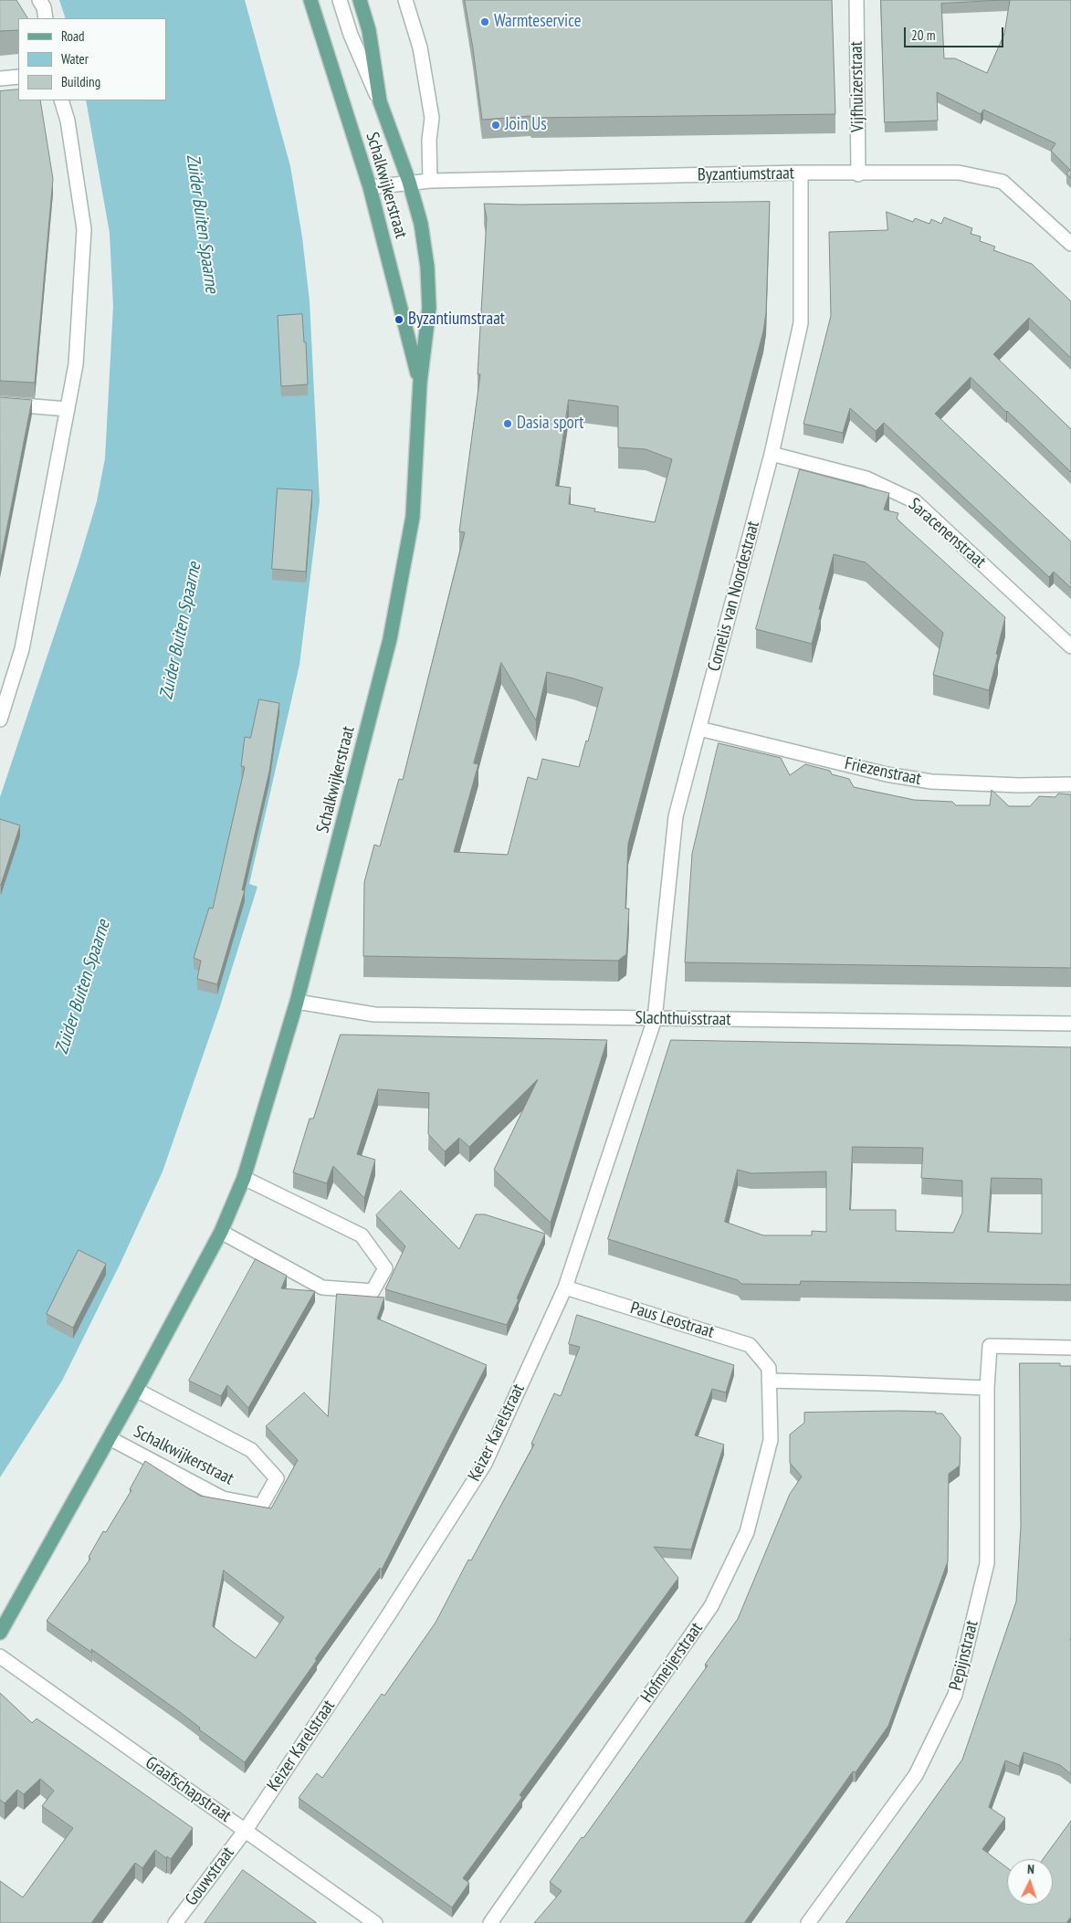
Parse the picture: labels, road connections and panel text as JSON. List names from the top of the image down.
{
  "streets": {
    "main road": ["Schalkwijkerstraat"],
    "street": [
      "Vijfhuizerstraat",
      "Byzantiumstraat",
      "Saracenenstraat",
      "Cornelis van Noordestraat",
      "Friezenstraat",
      "Slachthuisstraat",
      "Paus Leostraat",
      "Keizer Karelstraat",
      "Pepijnstraat",
      "Hofmeijerstraat",
      "Graafschapstraat",
      "Gouwstraat"
    ]
  },
  "crossings": [
    ["Vijfhuizerstraat", "Byzantiumstraat"],
    ["Byzantiumstraat", "Schalkwijkerstraat"],
    ["Byzantiumstraat", "Cornelis van Noordestraat"],
    ["Schalkwijkerstraat", "Slachthuisstraat"],
    ["Saracenenstraat", "Cornelis van Noordestraat"],
    ["Cornelis van Noordestraat", "Friezenstraat"],
    ["Cornelis van Noordestraat", "Slachthuisstraat"],
    ["Cornelis van Noordestraat", "Keizer Karelstraat"],
    ["Slachthuisstraat", "Keizer Karelstraat"],
    ["Paus Leostraat", "Keizer Karelstraat"],
    ["Paus Leostraat", "Hofmeijerstraat"],
    ["Keizer Karelstraat", "Graafschapstraat"],
    ["Keizer Karelstraat", "Gouwstraat"],
    ["Graafschapstraat", "Gouwstraat"]
  ],
  "water": ["Zuider Buiten Spaarne"],
  "places": [
    "Warmteservice",
    "Join Us",
    "Byzantiumstraat",
    "Dasia sport"
  ],
  "legend": ["Road", "Water", "Building"],
  "scale_bar": "20 m",
  "north": "top"
}
